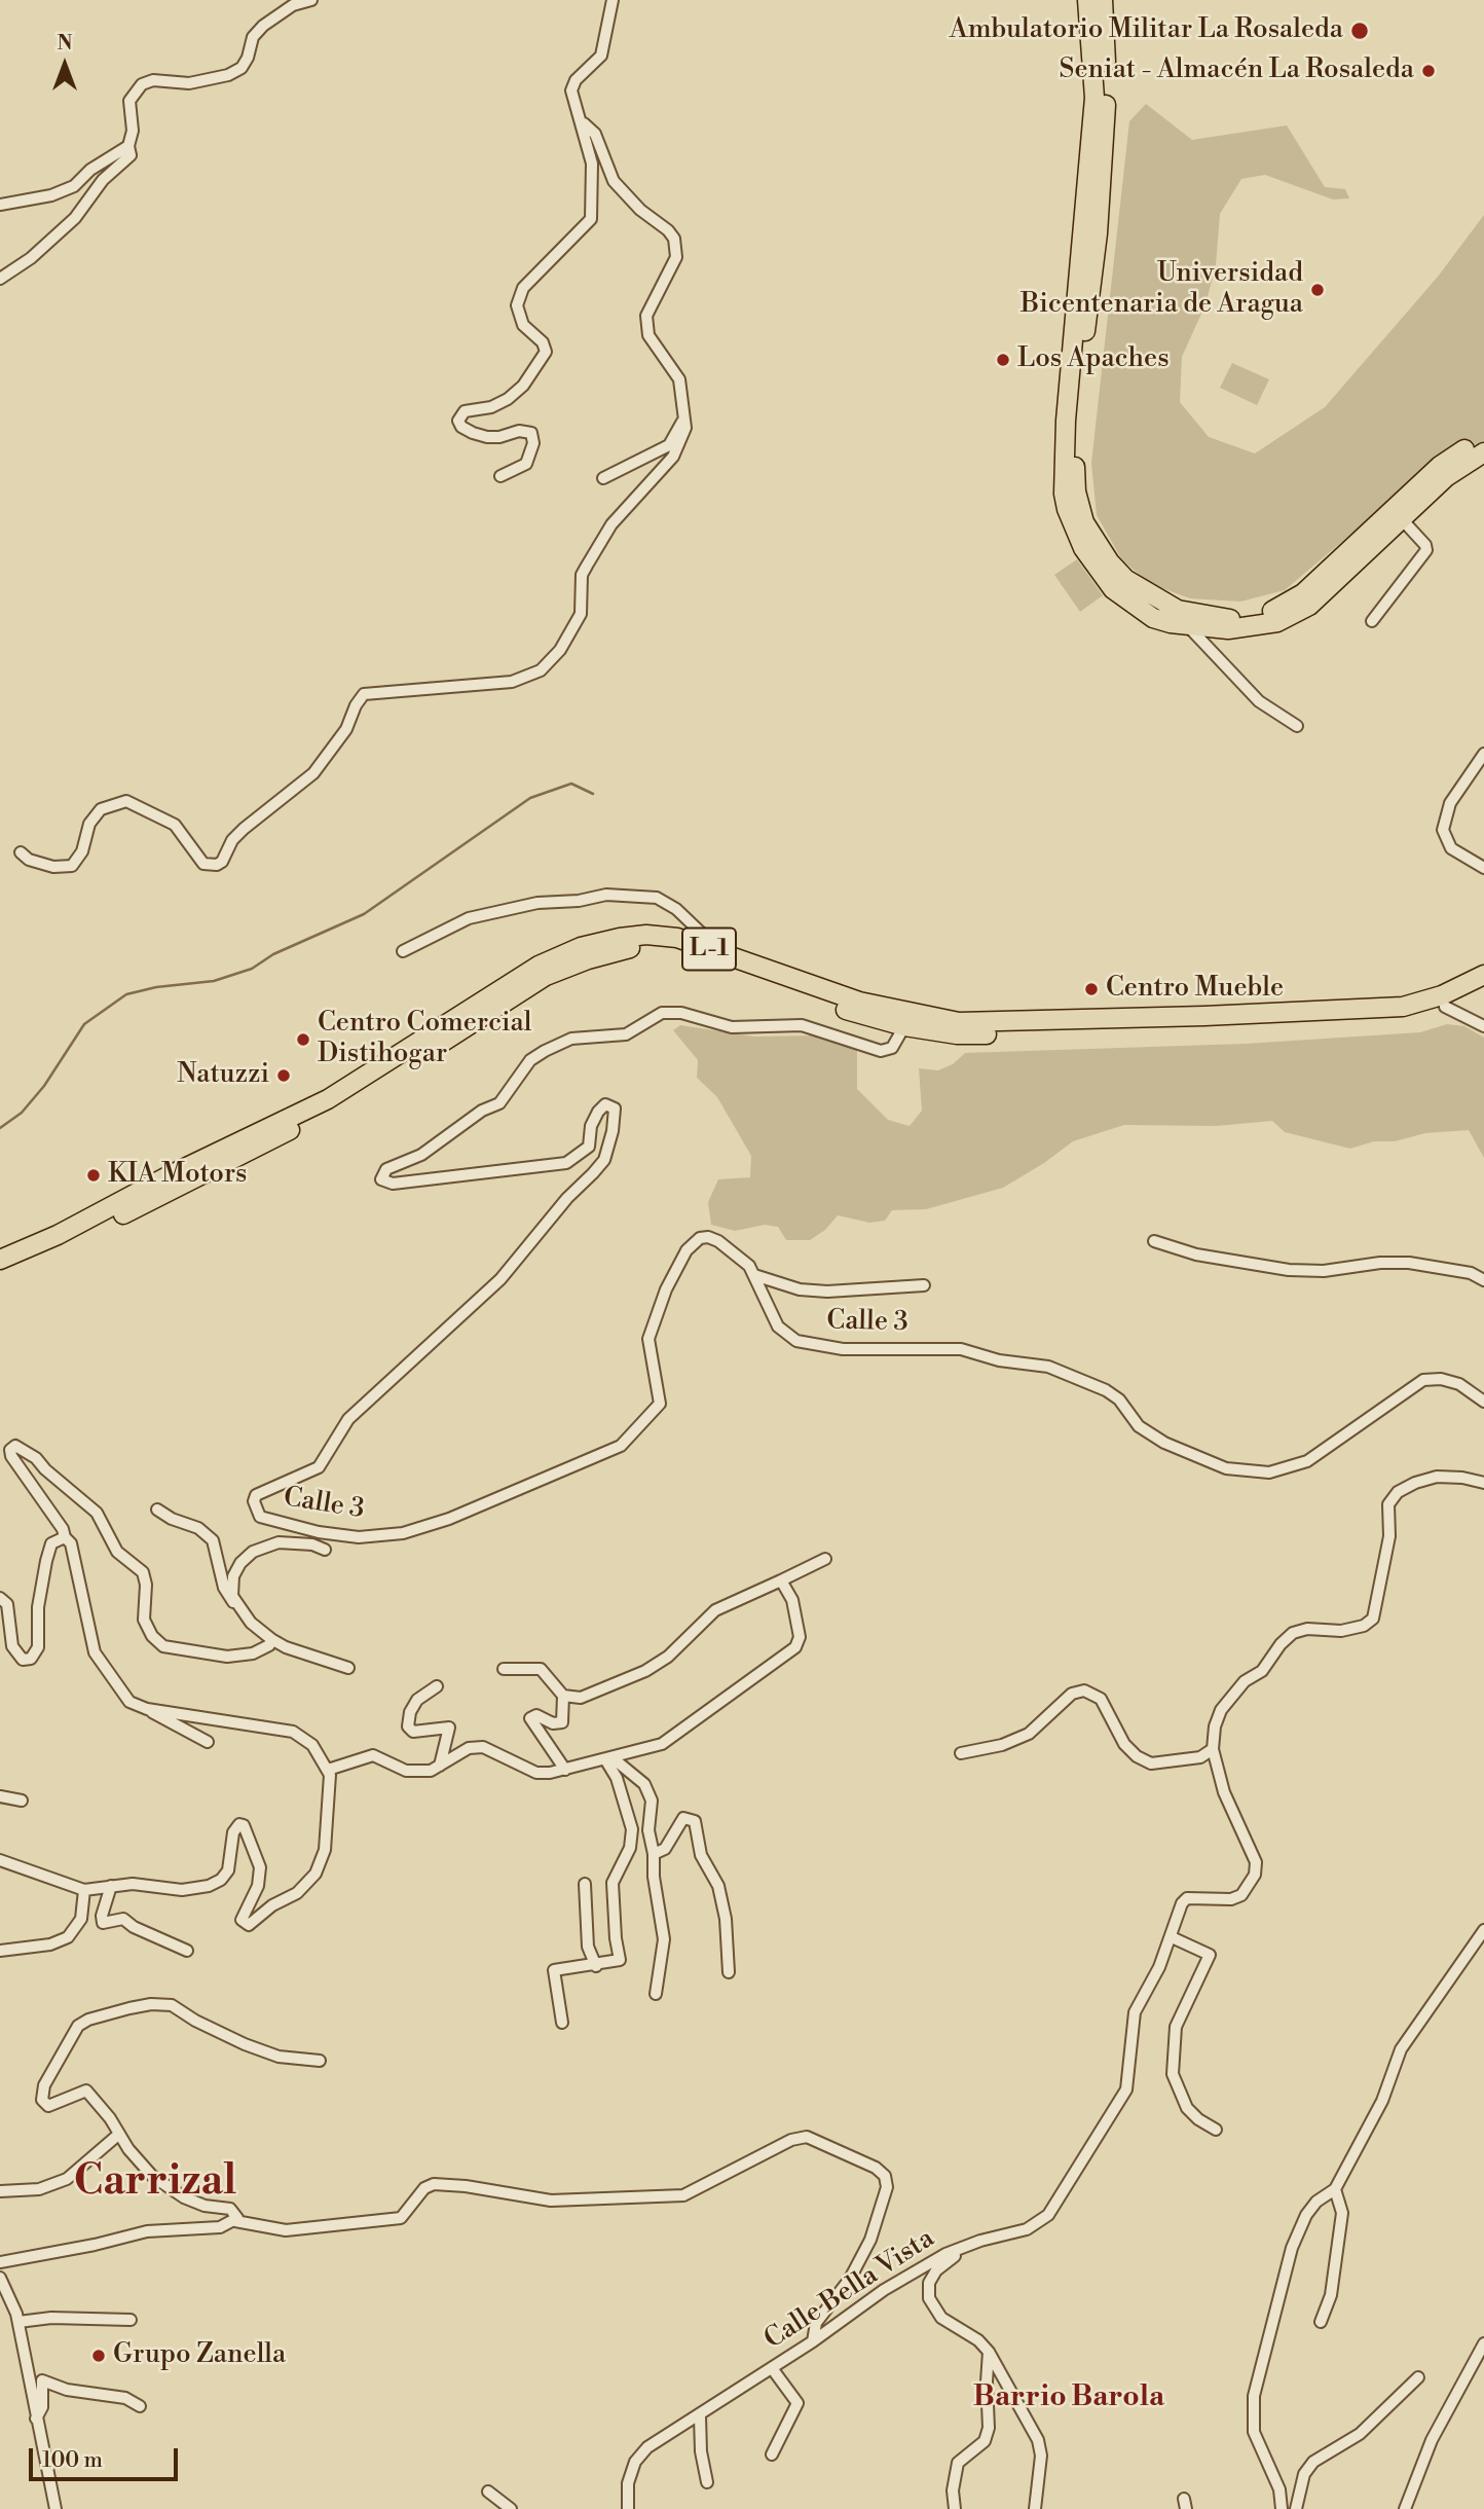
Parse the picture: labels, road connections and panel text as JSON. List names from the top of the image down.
{
  "streets": {
    "main road": ["L-1"],
    "street": ["Calle 3", "Calle Bella Vista"]
  },
  "crossings": [
    ["L-1", "Calle 3"]
  ],
  "districts": ["Carrizal", "Barrio Barola"],
  "places": [
    "Ambulatorio Militar La Rosaleda",
    "Seniat - Almacén La Rosaleda",
    "Universidad Bicentenaria de Aragua",
    "Los Apaches",
    "Centro Mueble",
    "Centro Comercial Distihogar",
    "Natuzzi",
    "KIA Motors",
    "Grupo Zanella"
  ],
  "scale_bar": "100 m",
  "north": "top"
}
